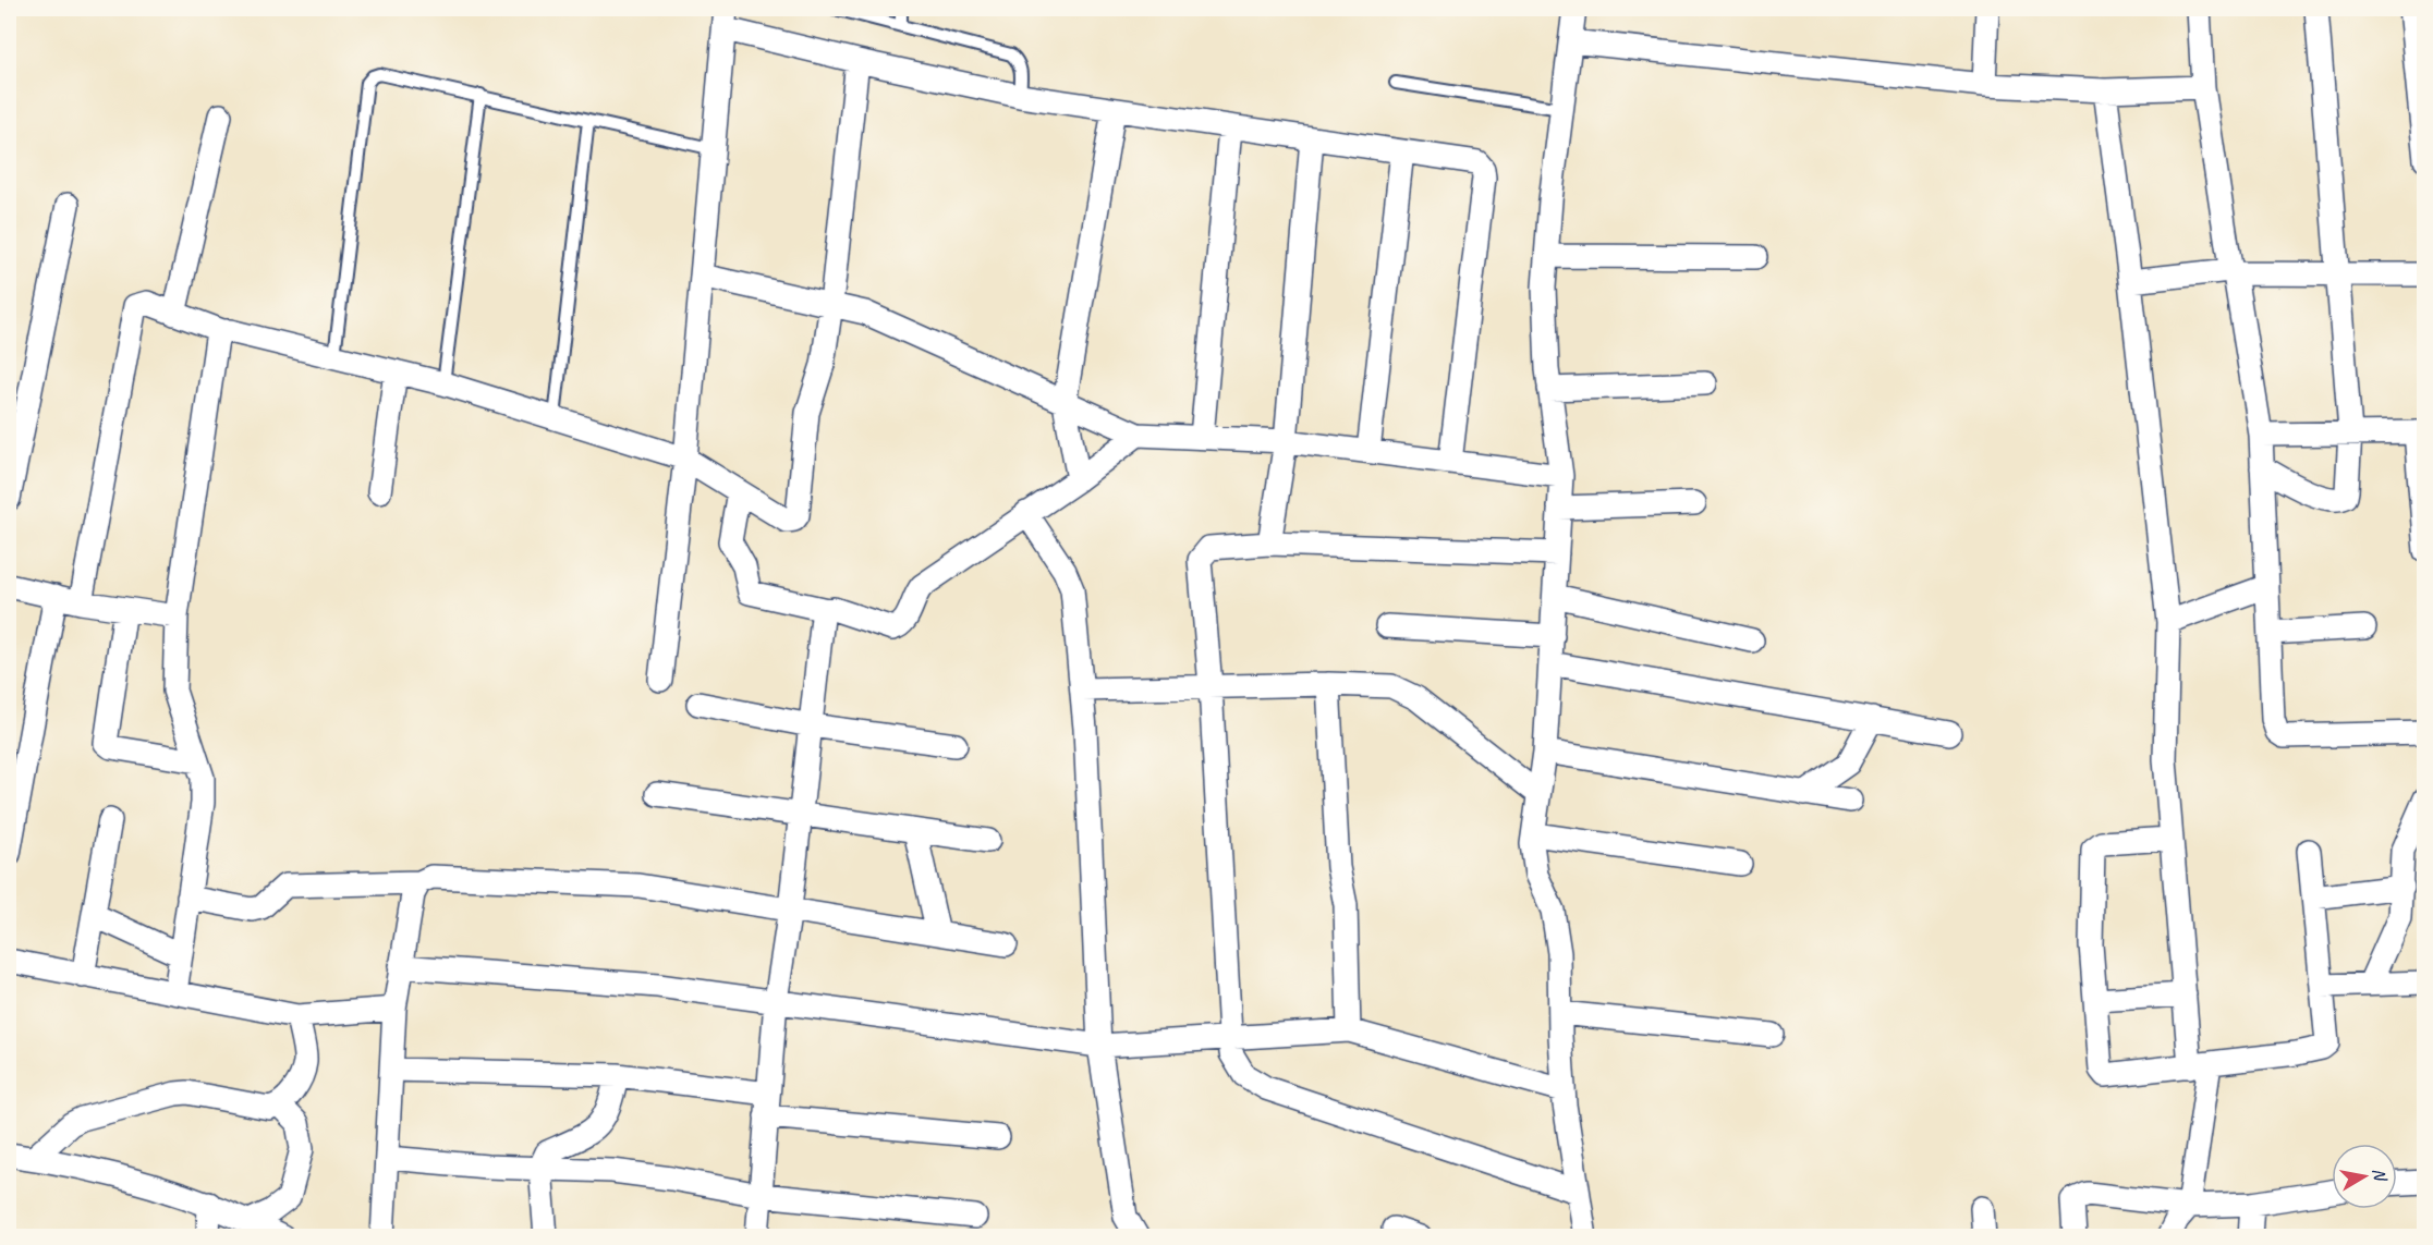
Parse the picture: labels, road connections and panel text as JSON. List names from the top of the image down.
{
  "north": "right"
}
